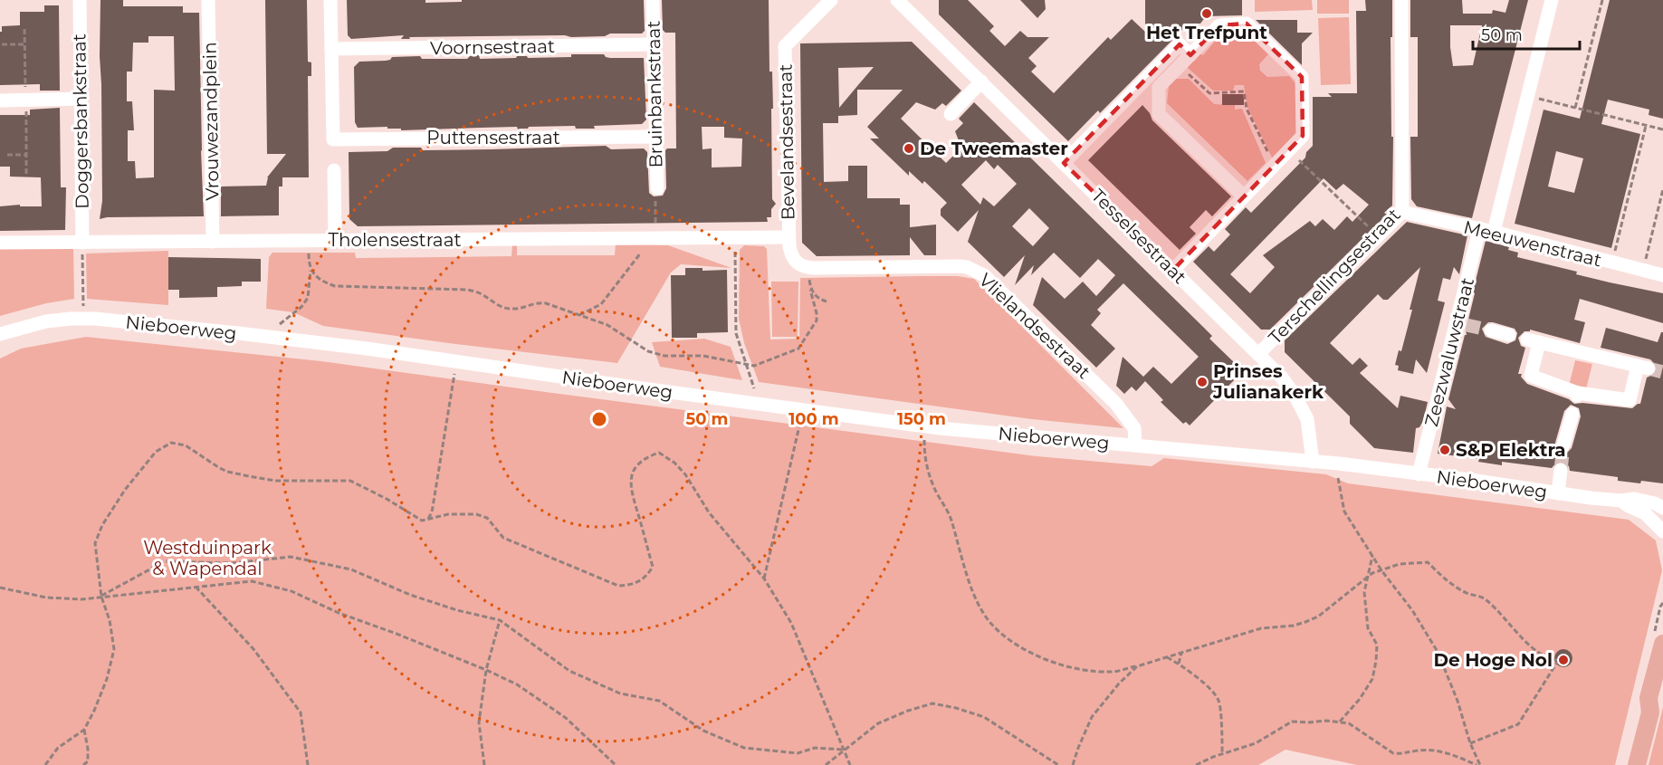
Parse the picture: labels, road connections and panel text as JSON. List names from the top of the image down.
{
  "streets": {
    "street": [
      "Voornsestraat",
      "Bruinbankstraat",
      "Doggersbankstraat",
      "Vrouwezandplein",
      "Puttensestraat",
      "Bevelandsestraat",
      "Tesselsestraat",
      "Tholensestraat",
      "Meeuwenstraat",
      "Terschellingsestraat",
      "Vlielandsestraat",
      "Nieboerweg",
      "Zeezwaluwstraat"
    ]
  },
  "crossings": [
    ["Voornsestraat", "Bruinbankstraat"],
    ["Voornsestraat", "Puttensestraat"],
    ["Bruinbankstraat", "Puttensestraat"],
    ["Doggersbankstraat", "Tholensestraat"],
    ["Vrouwezandplein", "Tholensestraat"],
    ["Bevelandsestraat", "Tholensestraat"],
    ["Tesselsestraat", "Terschellingsestraat"],
    ["Tesselsestraat", "Nieboerweg"],
    ["Meeuwenstraat", "Terschellingsestraat"],
    ["Meeuwenstraat", "Zeezwaluwstraat"],
    ["Vlielandsestraat", "Nieboerweg"],
    ["Nieboerweg", "Zeezwaluwstraat"]
  ],
  "parks": ["Westduinpark & Wapendal"],
  "places": [
    "Het Trefpunt",
    "De Tweemaster",
    "Prinses Julianakerk",
    "S&P Elektra",
    "De Hoge Nol"
  ],
  "scale_bar": "50 m",
  "rings": ["50 m", "100 m", "150 m"]
}
